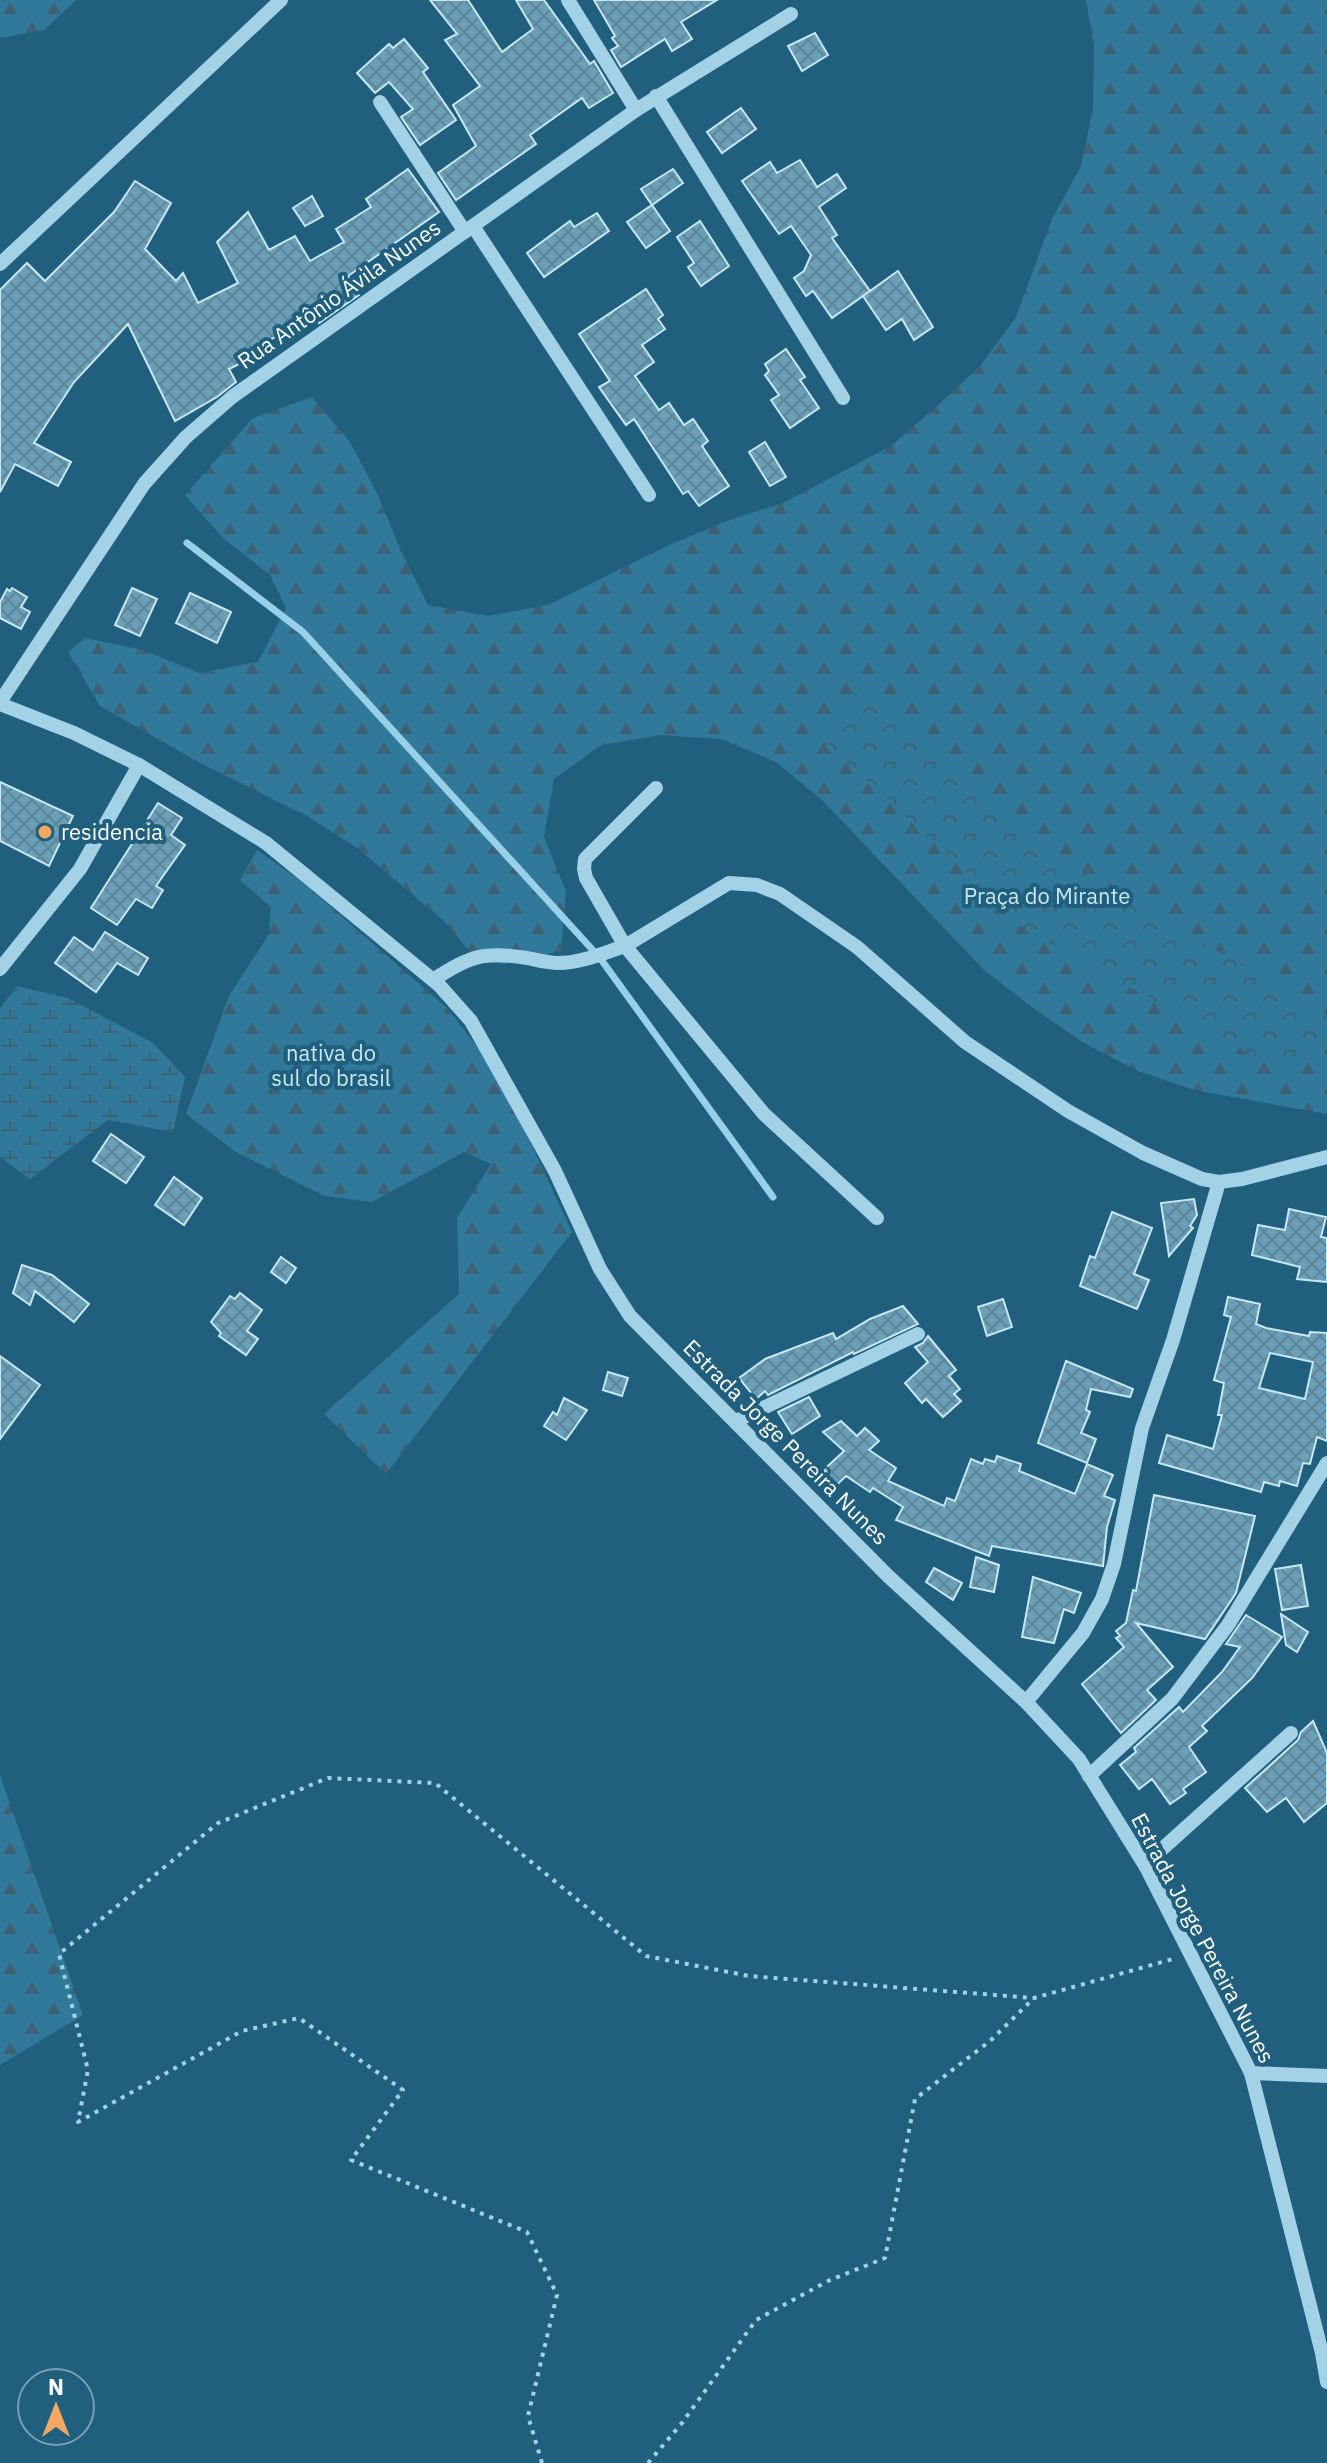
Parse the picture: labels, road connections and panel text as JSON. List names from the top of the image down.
{
  "streets": {
    "street": ["Rua Antônio Ávila Nunes", "Estrada Jorge Pereira Nunes"]
  },
  "crossings": [
    ["Rua Antônio Ávila Nunes", "Estrada Jorge Pereira Nunes"]
  ],
  "parks": ["Praça do Mirante", "nativa do sul do brasil"],
  "places": ["residencia"],
  "north": "top"
}
